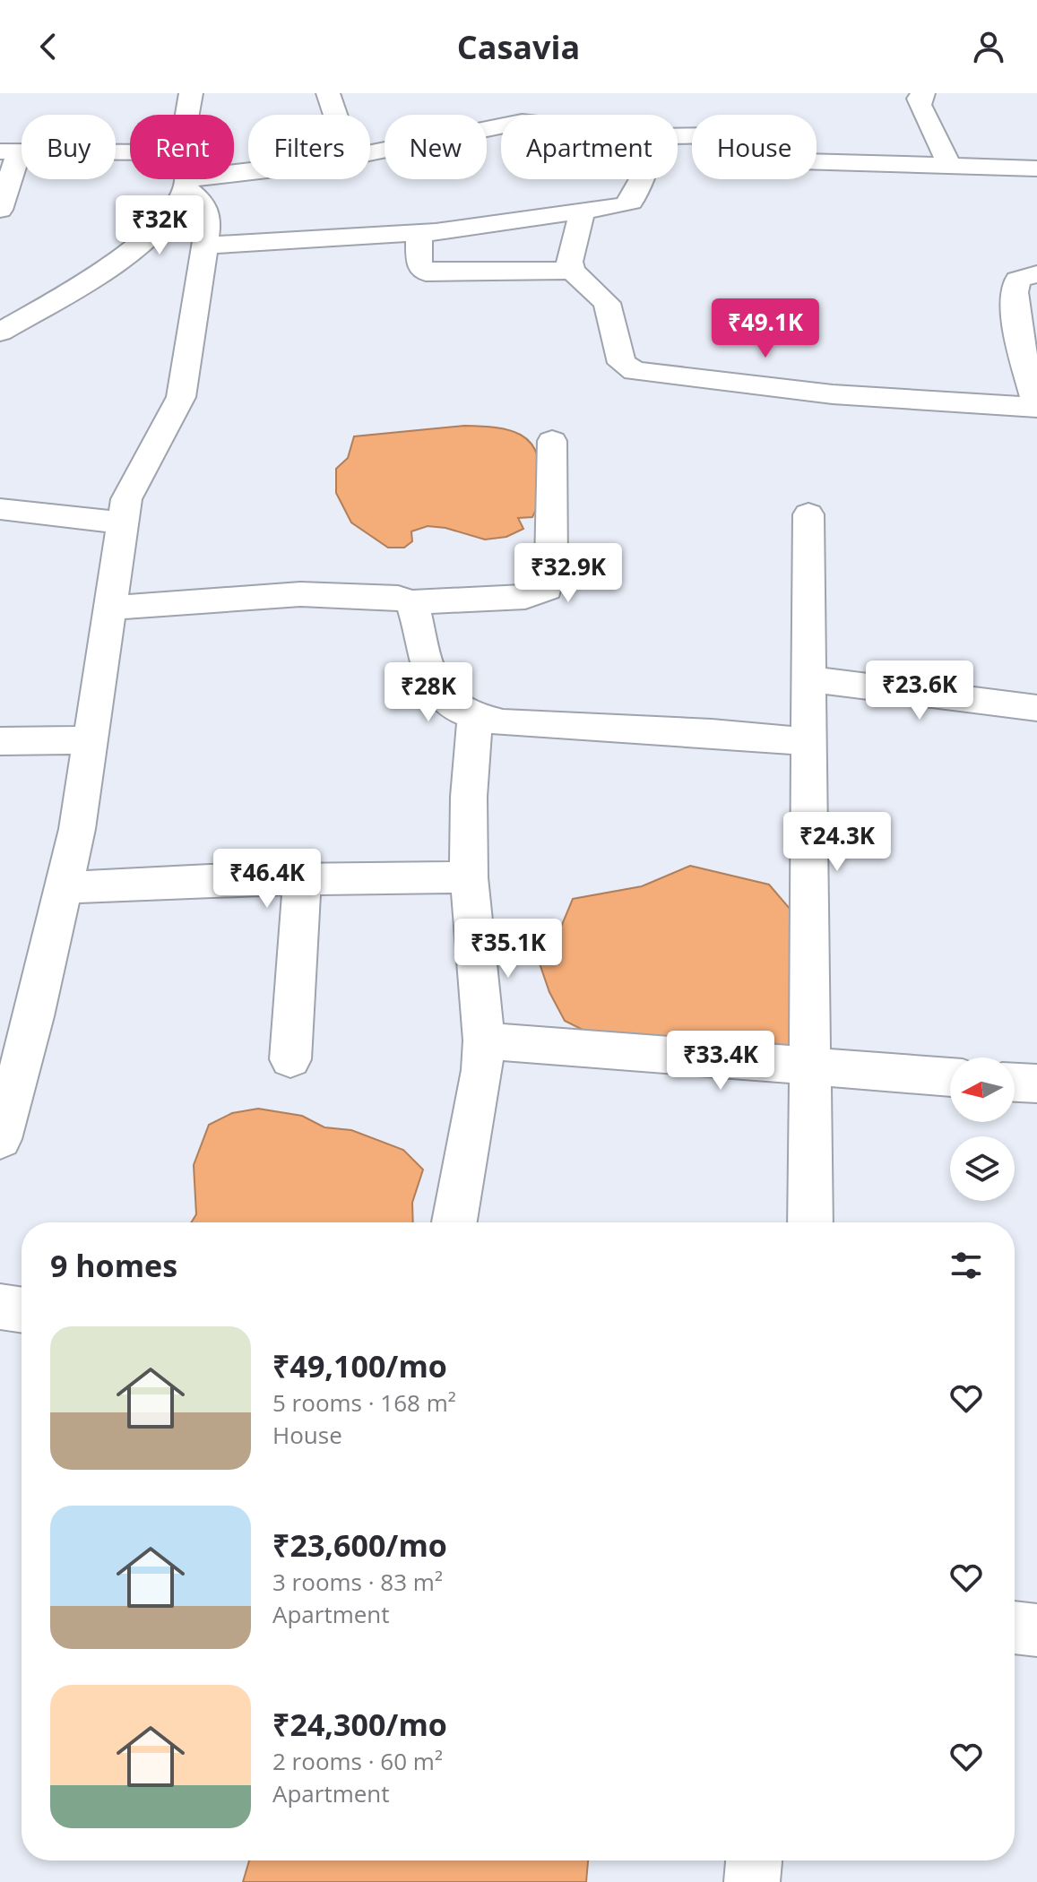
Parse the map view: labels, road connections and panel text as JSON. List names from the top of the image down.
{
  "north": "left",
  "page": {
    "header": "Casavia",
    "chip": [
      "Buy",
      "Rent",
      "Filters",
      "New",
      "Apartment",
      "House"
    ],
    "price": [
      "₹32K",
      "₹49.1K",
      "₹32.9K",
      "₹23.6K",
      "₹28K",
      "₹24.3K",
      "₹46.4K",
      "₹35.1K",
      "₹33.4K"
    ],
    "heading": "9 homes",
    "list": [
      {
        "name": "₹49,100/mo",
        "note": "5 rooms · 168 m² · House"
      },
      {
        "name": "₹23,600/mo",
        "note": "3 rooms · 83 m² · Apartment"
      },
      {
        "name": "₹24,300/mo",
        "note": "2 rooms · 60 m² · Apartment"
      }
    ]
  }
}
